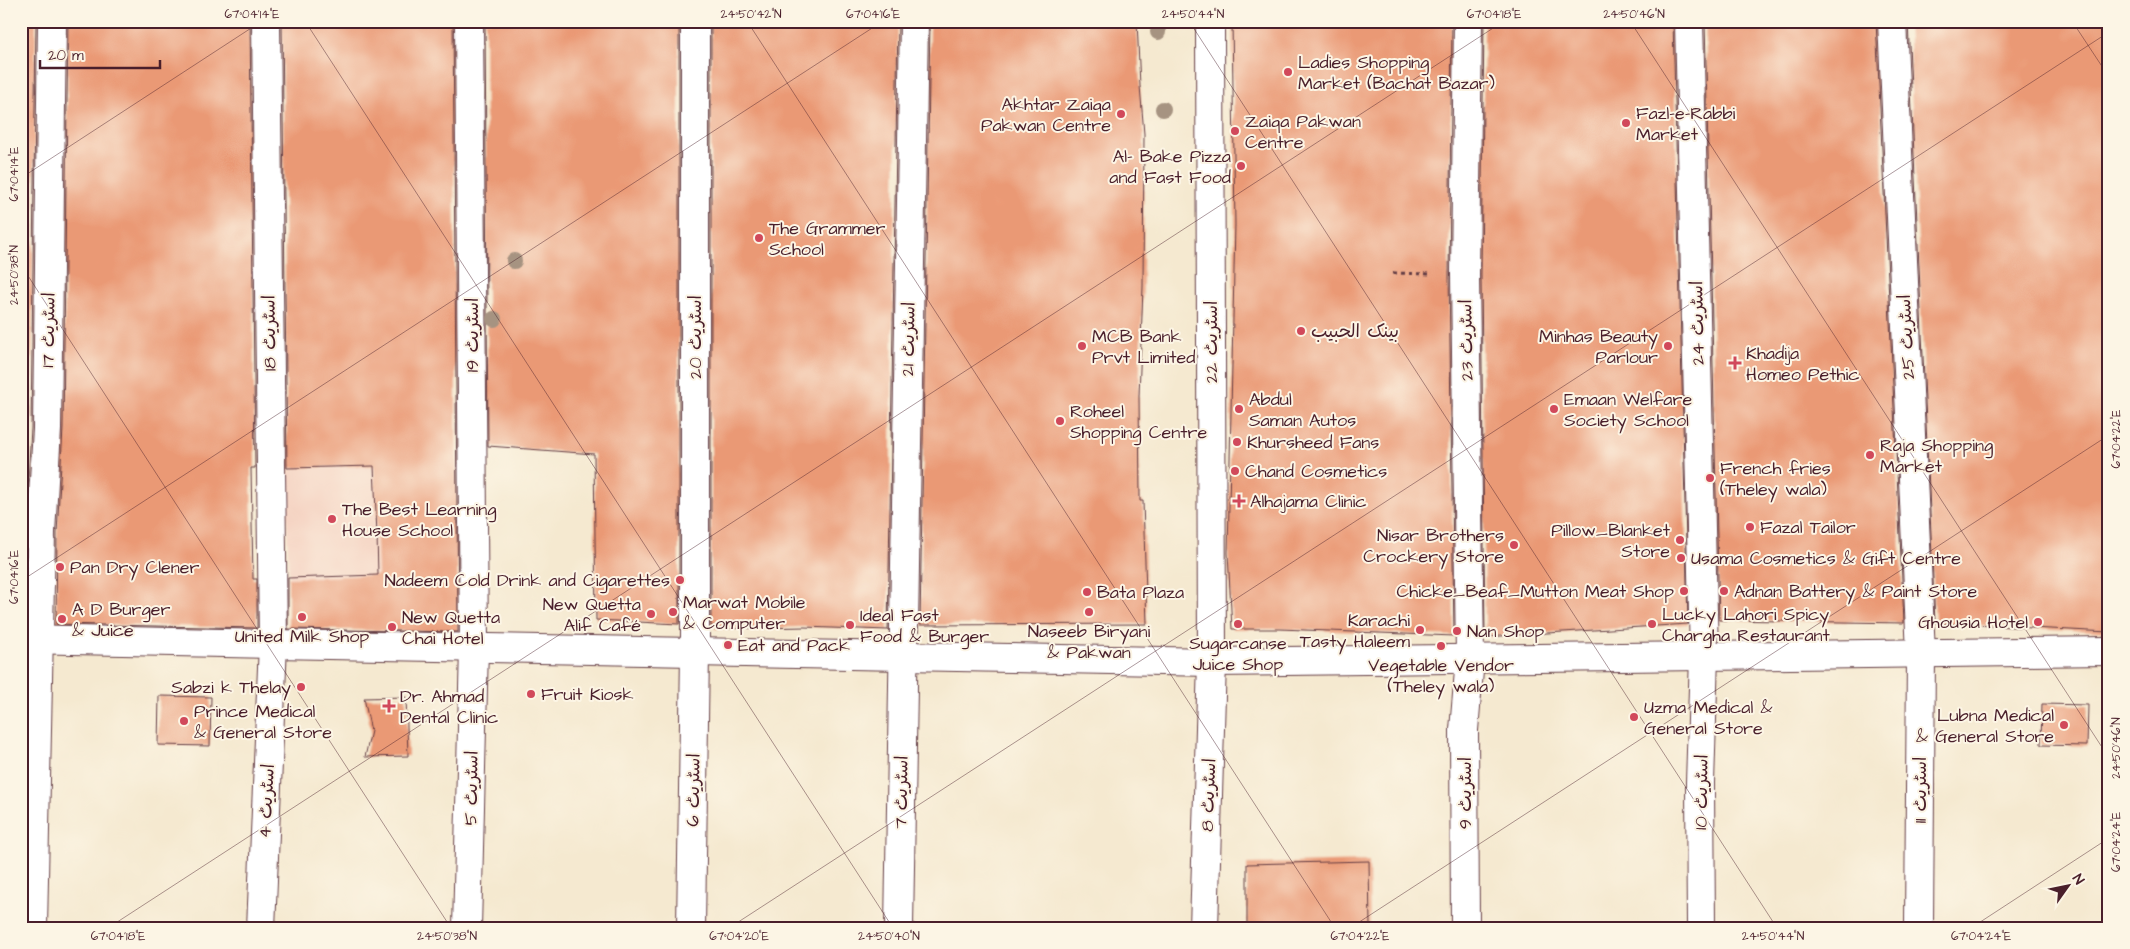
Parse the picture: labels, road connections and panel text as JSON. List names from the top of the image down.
{
  "streets": {
    "street": [
      "اسٹریٹ 24",
      "اسٹریٹ 17",
      "اسٹریٹ 18",
      "اسٹریٹ 19",
      "اسٹریٹ 20",
      "اسٹریٹ 25",
      "اسٹریٹ 21",
      "اسٹریٹ 23",
      "اسٹریٹ 22",
      "اسٹریٹ 5",
      "اسٹریٹ 6",
      "اسٹریٹ 11",
      "اسٹریٹ 7",
      "اسٹریٹ 10",
      "اسٹریٹ 9",
      "اسٹریٹ 8",
      "اسٹریٹ 4"
    ]
  },
  "crossings": [
    ["اسٹریٹ 24", "اسٹریٹ 10"],
    ["اسٹریٹ 18", "اسٹریٹ 4"],
    ["اسٹریٹ 19", "اسٹریٹ 5"],
    ["اسٹریٹ 20", "اسٹریٹ 6"],
    ["اسٹریٹ 25", "اسٹریٹ 11"],
    ["اسٹریٹ 21", "اسٹریٹ 7"],
    ["اسٹریٹ 23", "اسٹریٹ 9"],
    ["اسٹریٹ 22", "اسٹریٹ 8"]
  ],
  "places": {
    "other": [
      "Ladies Shopping Market (Bachat Bazar)",
      "Akhtar Zaiqa Pakwan Centre",
      "Fazl-e-Rabbi Market",
      "Zaiqa Pakwan Centre",
      "Al- Bake Pizza and Fast Food",
      "The Grammer School",
      "بينک الحبيب",
      "MCB Bank Prvt Limited",
      "Minhas Beauty Parlour",
      "Abdul Saman Autos",
      "Emaan Welfare Society School",
      "Roheel Shopping Centre",
      "Khursheed Fans",
      "Raja Shopping Market",
      "Chand Cosmetics",
      "French fries (Theley wala)",
      "The Best Learning House School",
      "Fazal Tailor",
      "Pillow_Blanket Store",
      "Nisar Brothers Crockery Store",
      "Usama Cosmetics & Gift Centre",
      "Pan Dry Clener",
      "Nadeem Cold Drink and Cigarettes",
      "Chicke_Beaf_Mutton Meat Shop",
      "Adnan Battery & Paint Store",
      "Bata Plaza",
      "Marwat Mobile & Computer",
      "Naseeb Biryani & Pakwan",
      "New Quetta Alif Café",
      "United Milk Shop",
      "A D Burger & Juice",
      "Ghousia Hotel",
      "Sugarcanse Juice Shop",
      "Lucky Lahori Spicy Chargha Restaurant",
      "Ideal Fast Food & Burger",
      "New Quetta Chai Hotel",
      "Karachi Tasty Haleem",
      "Nan Shop",
      "Eat and Pack",
      "Vegetable Vendor (Theley wala)",
      "Sabzi k Thelay",
      "Fruit Kiosk",
      "Uzma Medical & General Store",
      "Prince Medical & General Store",
      "Lubna Medical & General Store"
    ],
    "health": ["Khadija Homeo Pethic", "Alhajama Clinic", "Dr. Ahmad Dental Clinic"]
  },
  "scale_bar": "20 m",
  "north": "top right",
  "coordinates": [
    "67°04'14\"E",
    "24°50'42\"N",
    "67°04'16\"E",
    "24°50'44\"N",
    "67°04'18\"E",
    "24°50'46\"N",
    "24°50'38\"N",
    "67°04'22\"E",
    "67°04'24\"E",
    "67°04'20\"E",
    "24°50'40\"N"
  ]
}
